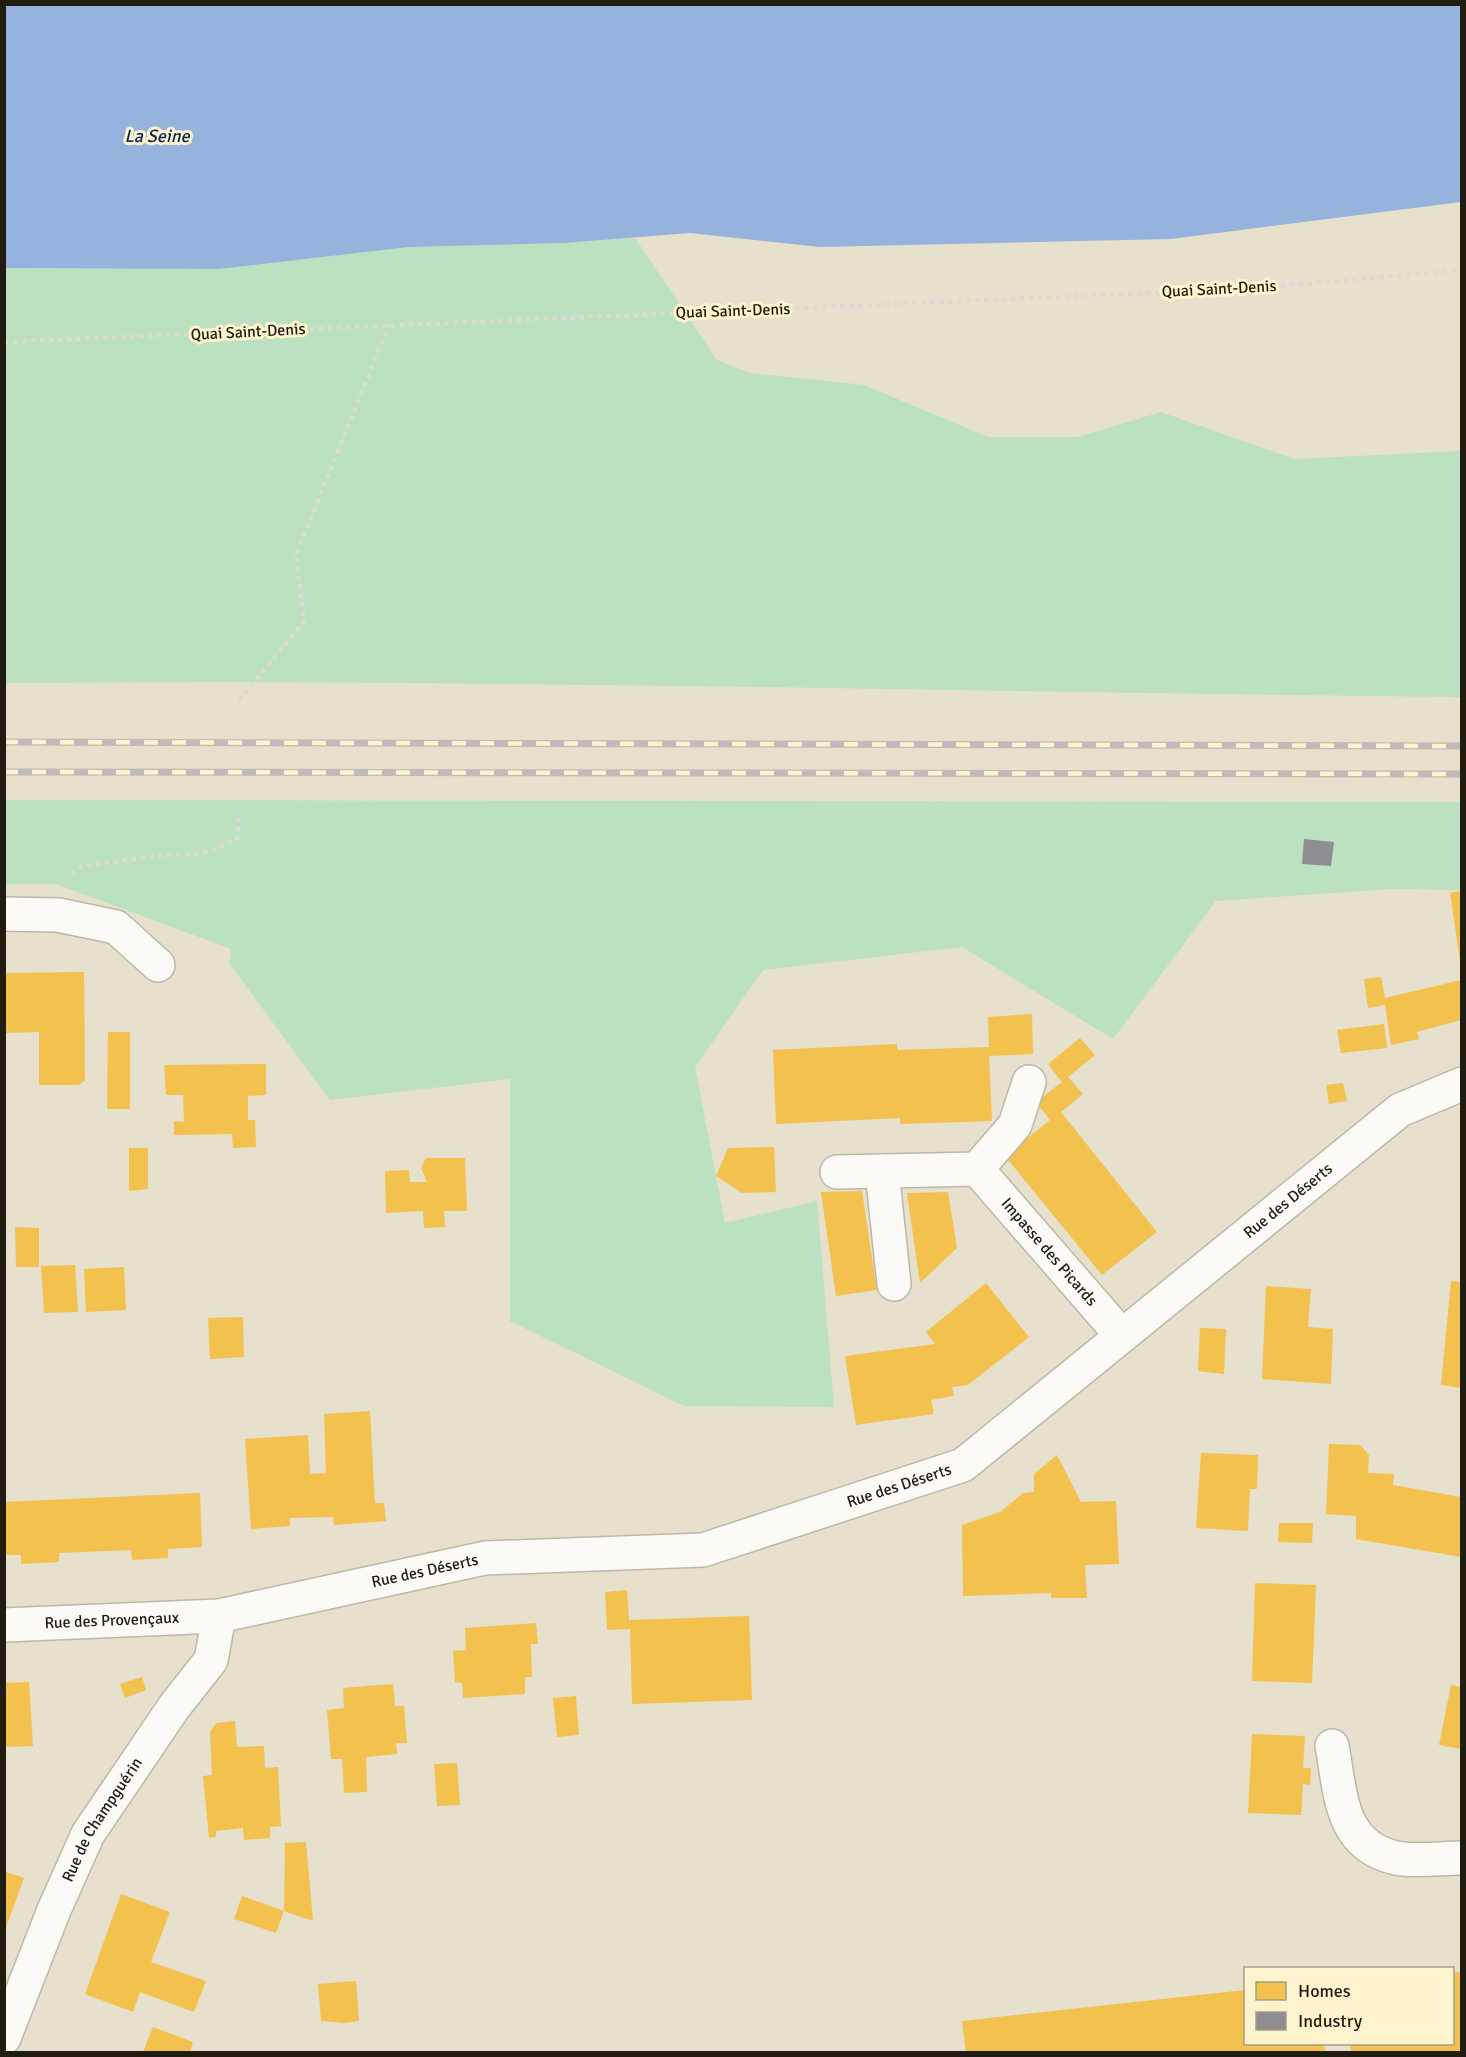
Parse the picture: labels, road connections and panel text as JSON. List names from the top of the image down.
{
  "streets": {
    "street": [
      "Rue des Déserts",
      "Impasse des Picards",
      "Rue des Provençaux",
      "Rue de Champguérin"
    ],
    "path": ["Quai Saint-Denis"]
  },
  "crossings": [
    ["Rue des Déserts", "Impasse des Picards"],
    ["Rue des Déserts", "Rue des Provençaux"],
    ["Rue des Déserts", "Rue de Champguérin"],
    ["Rue des Provençaux", "Rue de Champguérin"]
  ],
  "water": ["La Seine"],
  "legend": ["Homes", "Industry"]
}
